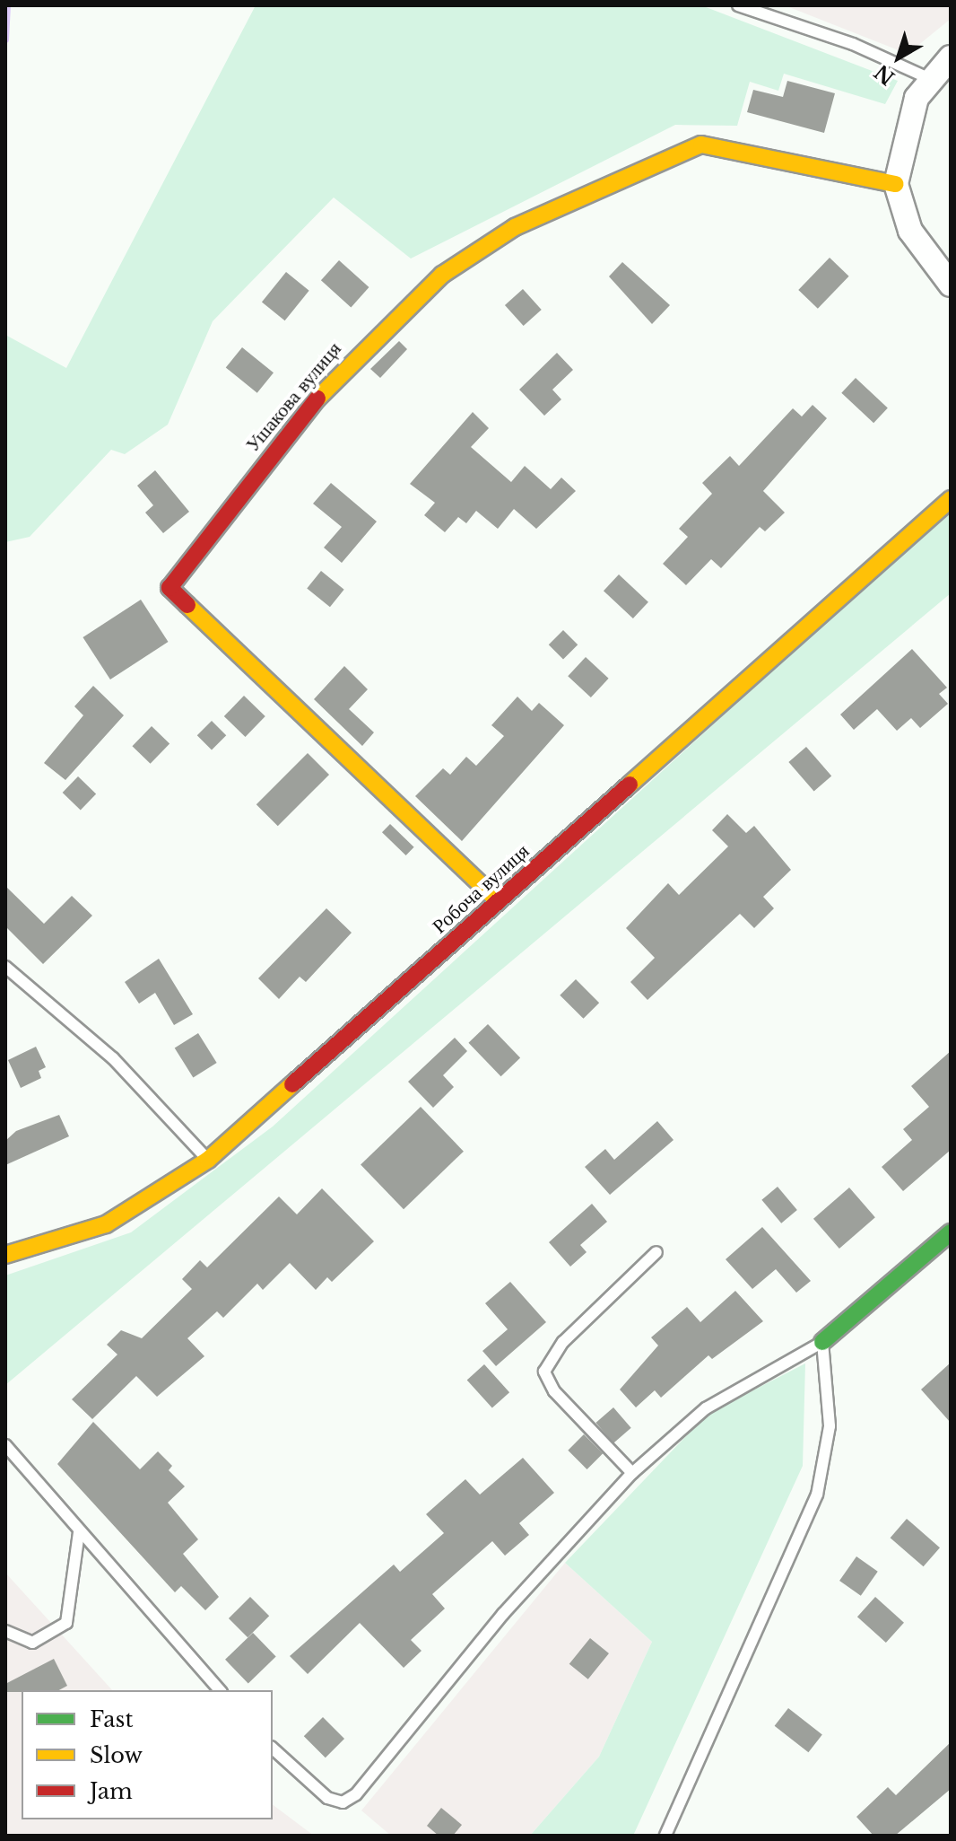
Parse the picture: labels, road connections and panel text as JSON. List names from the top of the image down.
{
  "streets": {
    "street": ["Ушакова вулиця", "Робоча вулиця"]
  },
  "crossings": [
    ["Ушакова вулиця", "Робоча вулиця"]
  ],
  "legend": ["Fast", "Slow", "Jam"],
  "north": "bottom left"
}
